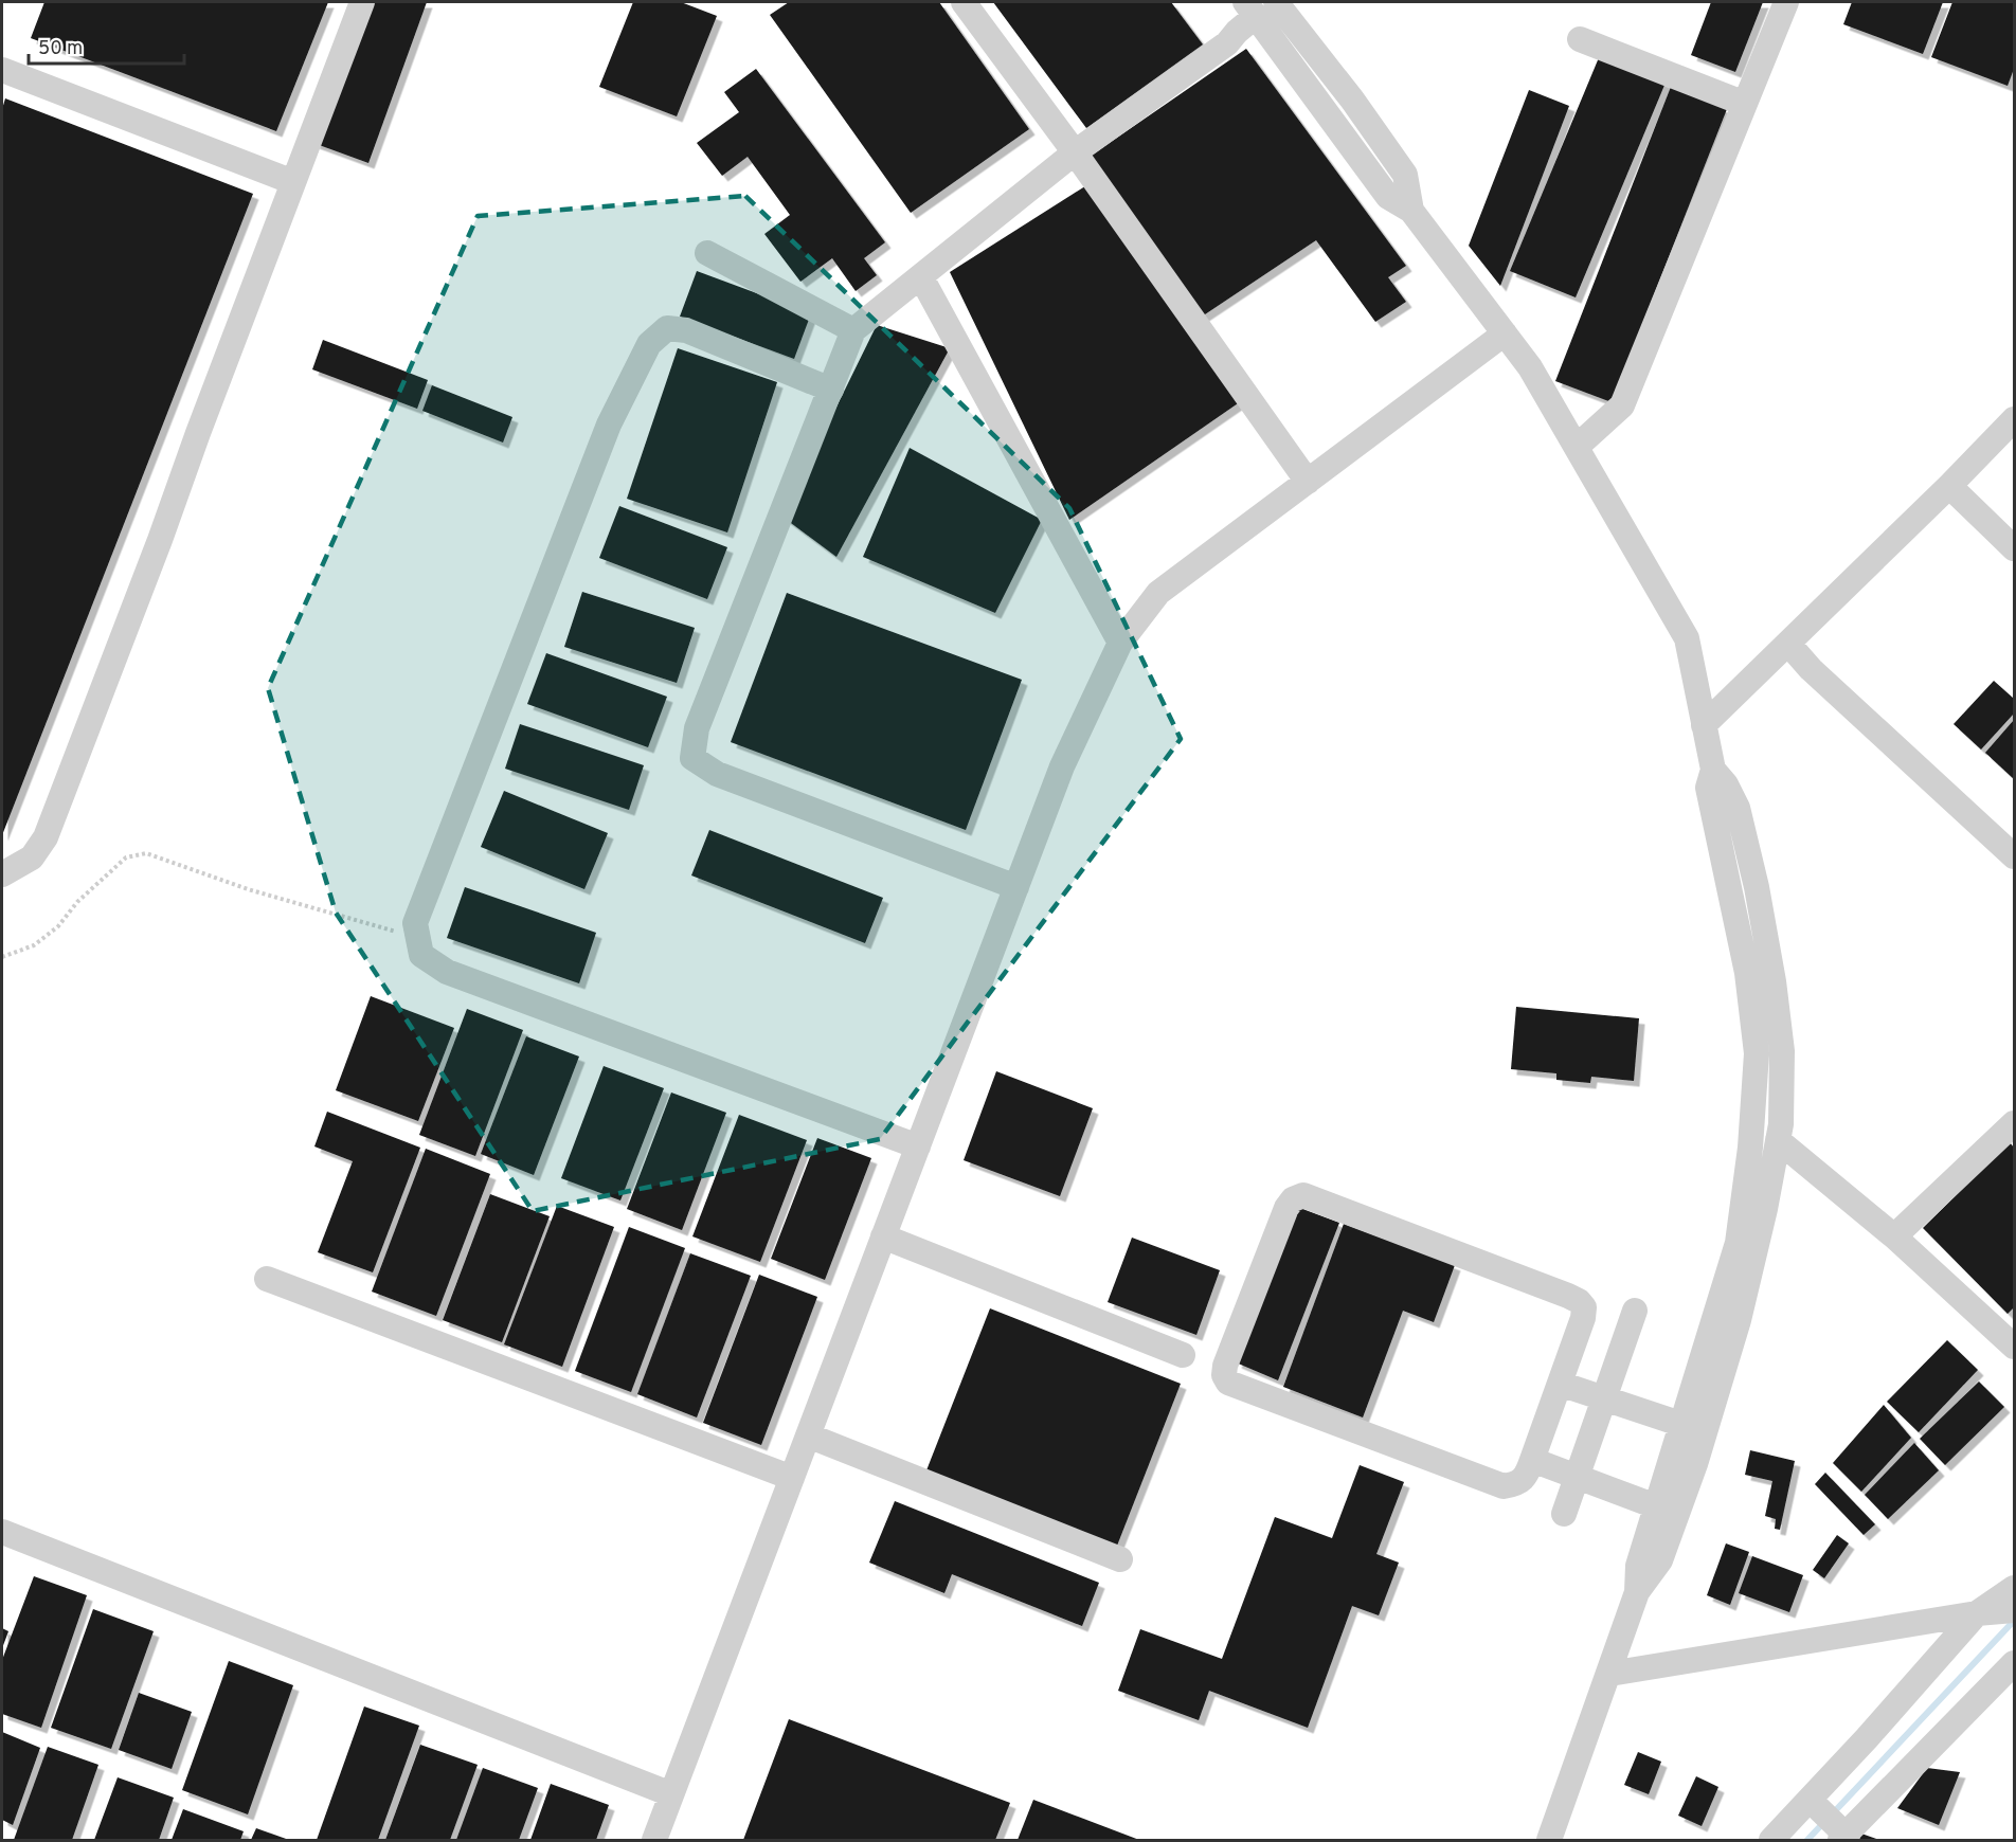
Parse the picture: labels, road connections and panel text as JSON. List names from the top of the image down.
{
  "scale_bar": "50 m"
}
